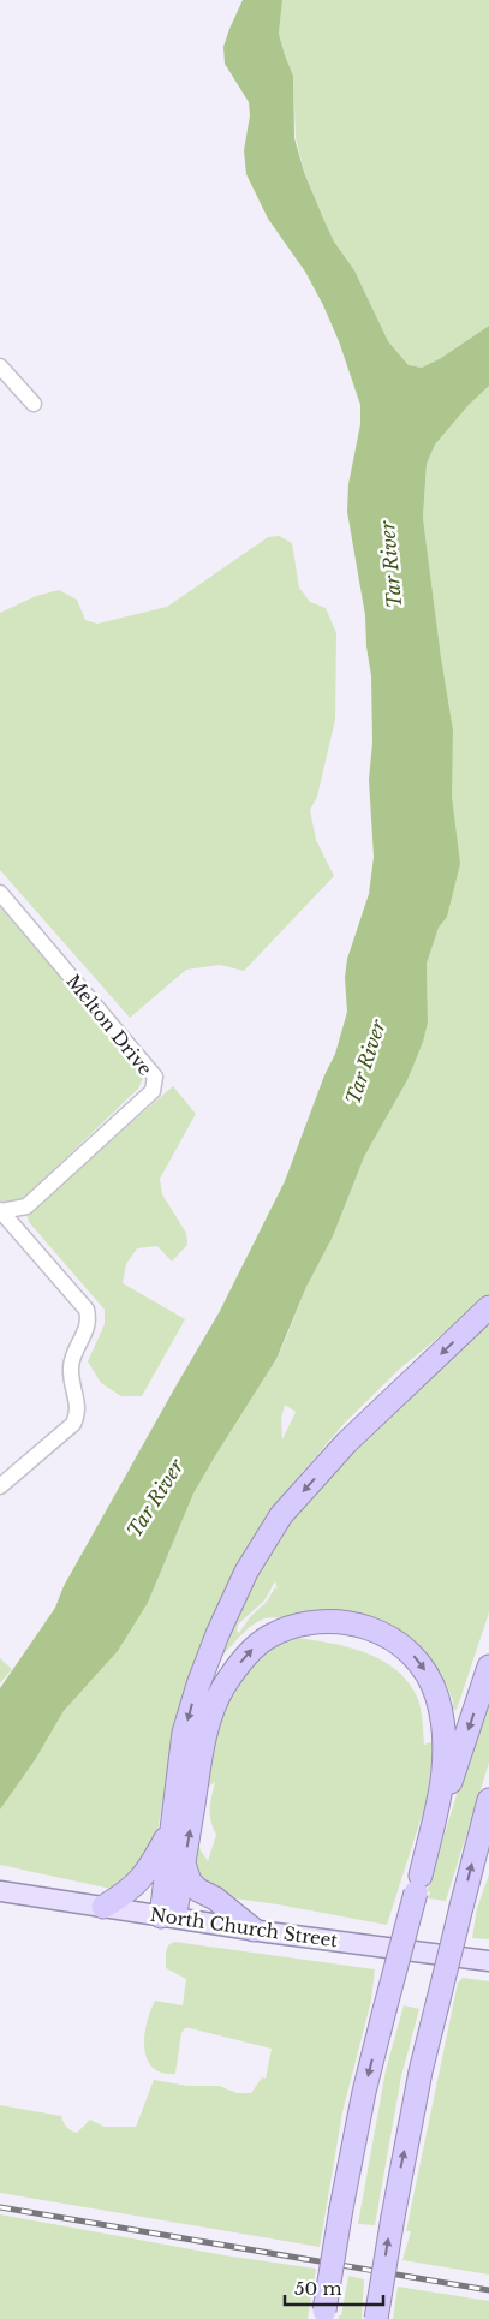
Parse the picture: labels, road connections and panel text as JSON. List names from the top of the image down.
{
  "streets": {
    "main road": ["North Church Street"],
    "street": ["Melton Drive"]
  },
  "water": ["Tar River"],
  "scale_bar": "50 m"
}
